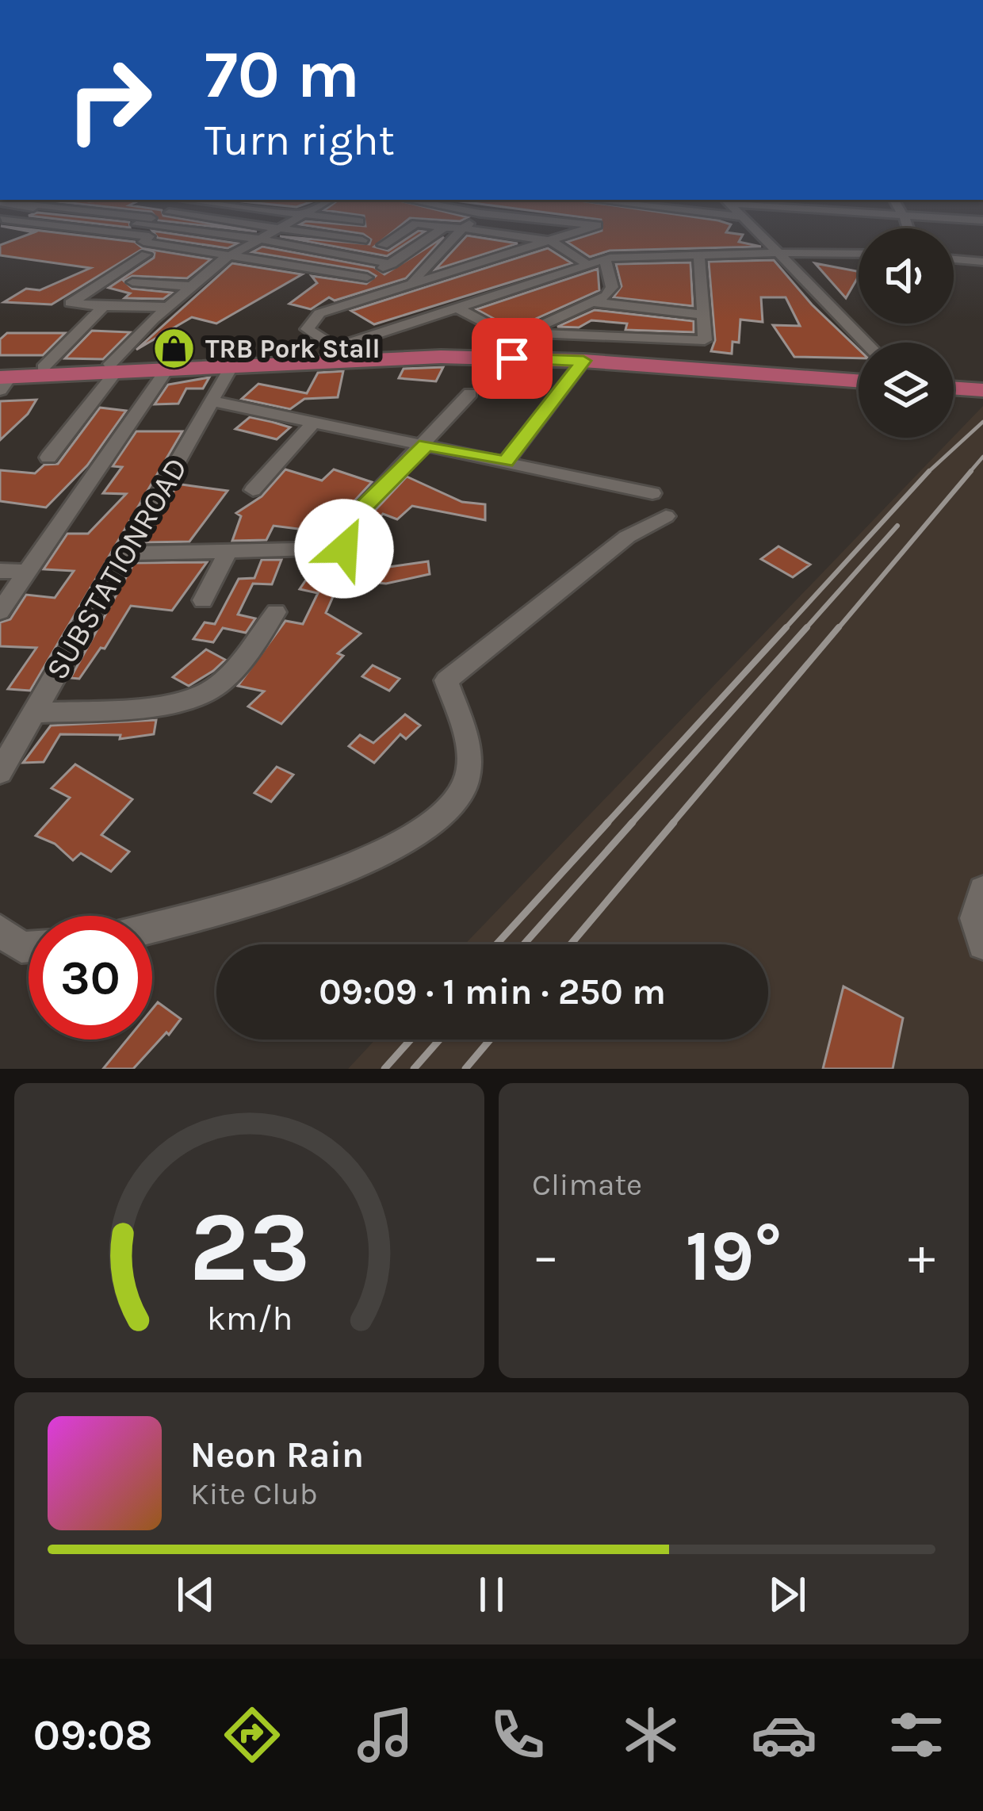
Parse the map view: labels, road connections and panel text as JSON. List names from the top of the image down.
{
  "streets": {
    "street": ["SUBSTATIONROAD"]
  },
  "places": {
    "shop": ["TRB Pork Stall"]
  },
  "page": {
    "turn": ["70 m", "Turn right"],
    "limit": "30",
    "trip": "09:09 · 1 min · 250 m",
    "tile": "Climate",
    "heat": ["−", "19°", "+"],
    "song": ["Neon Rain", "Kite Club"],
    "tabs": "09:08",
    "gauge": ["23", "km/h"]
  }
}
